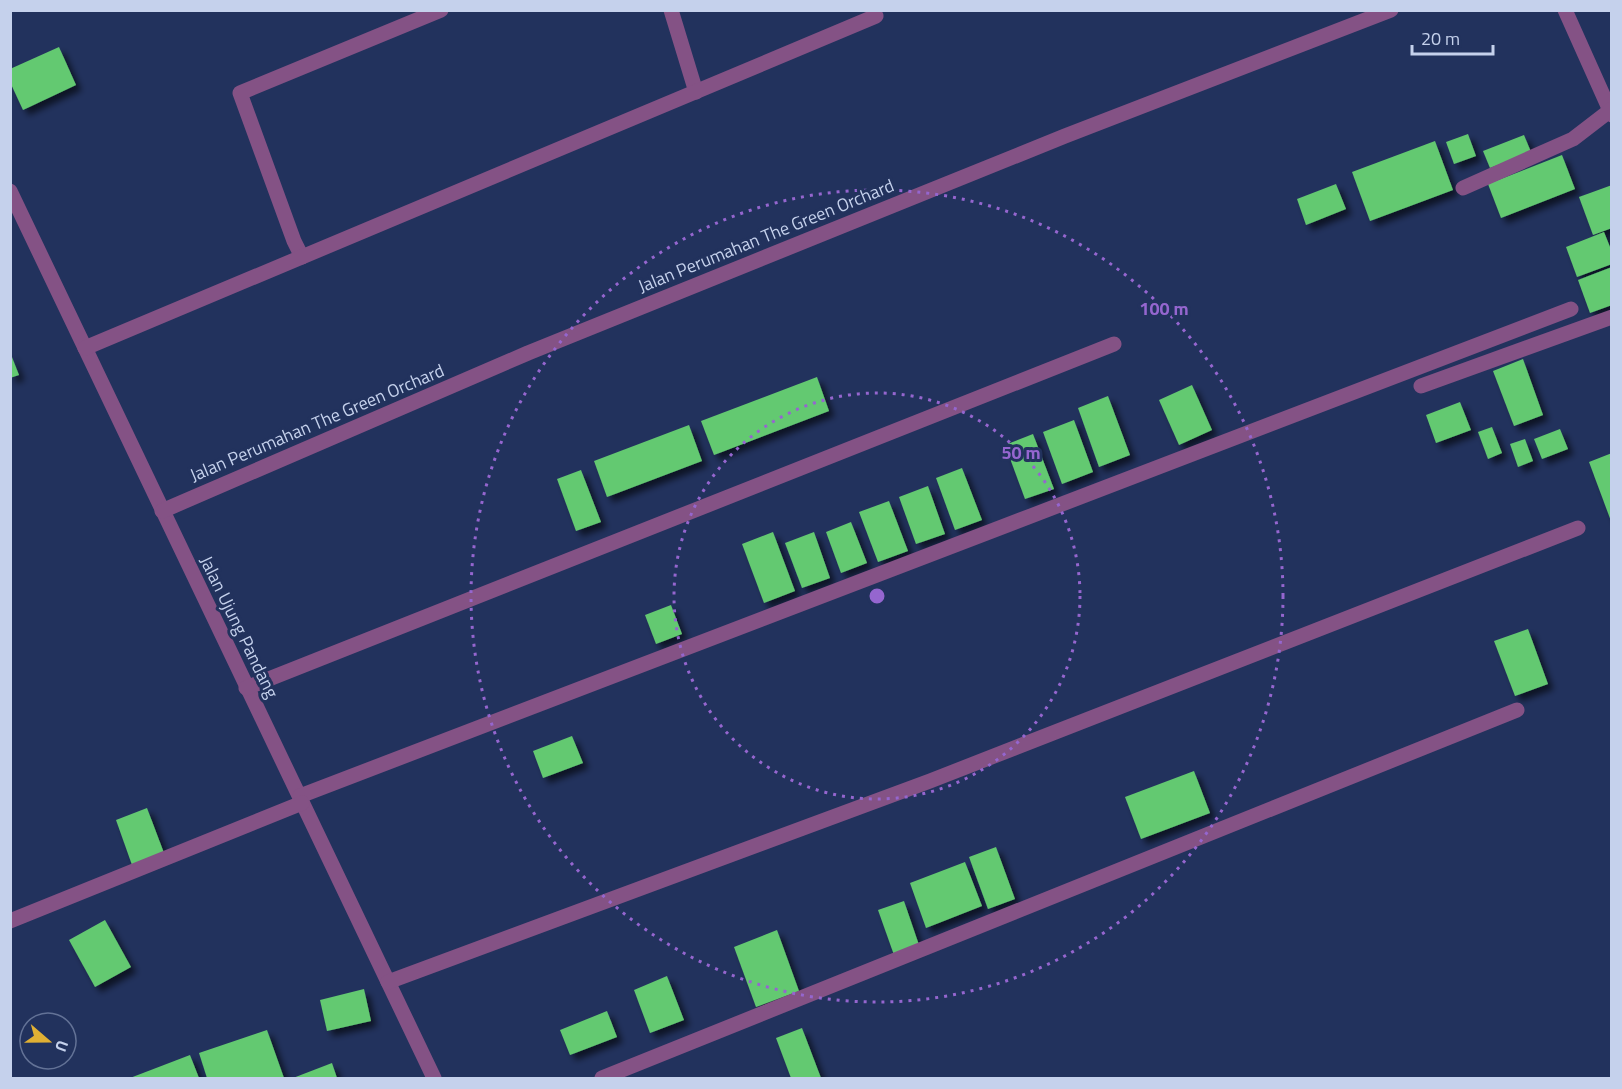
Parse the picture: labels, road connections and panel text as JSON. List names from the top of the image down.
{
  "streets": {
    "street": ["Jalan Perumahan The Green Orchard", "Jalan Ujung Pandang"]
  },
  "crossings": [
    ["Jalan Perumahan The Green Orchard", "Jalan Ujung Pandang"]
  ],
  "scale_bar": "20 m",
  "north": "right",
  "rings": ["100 m", "50 m"]
}
